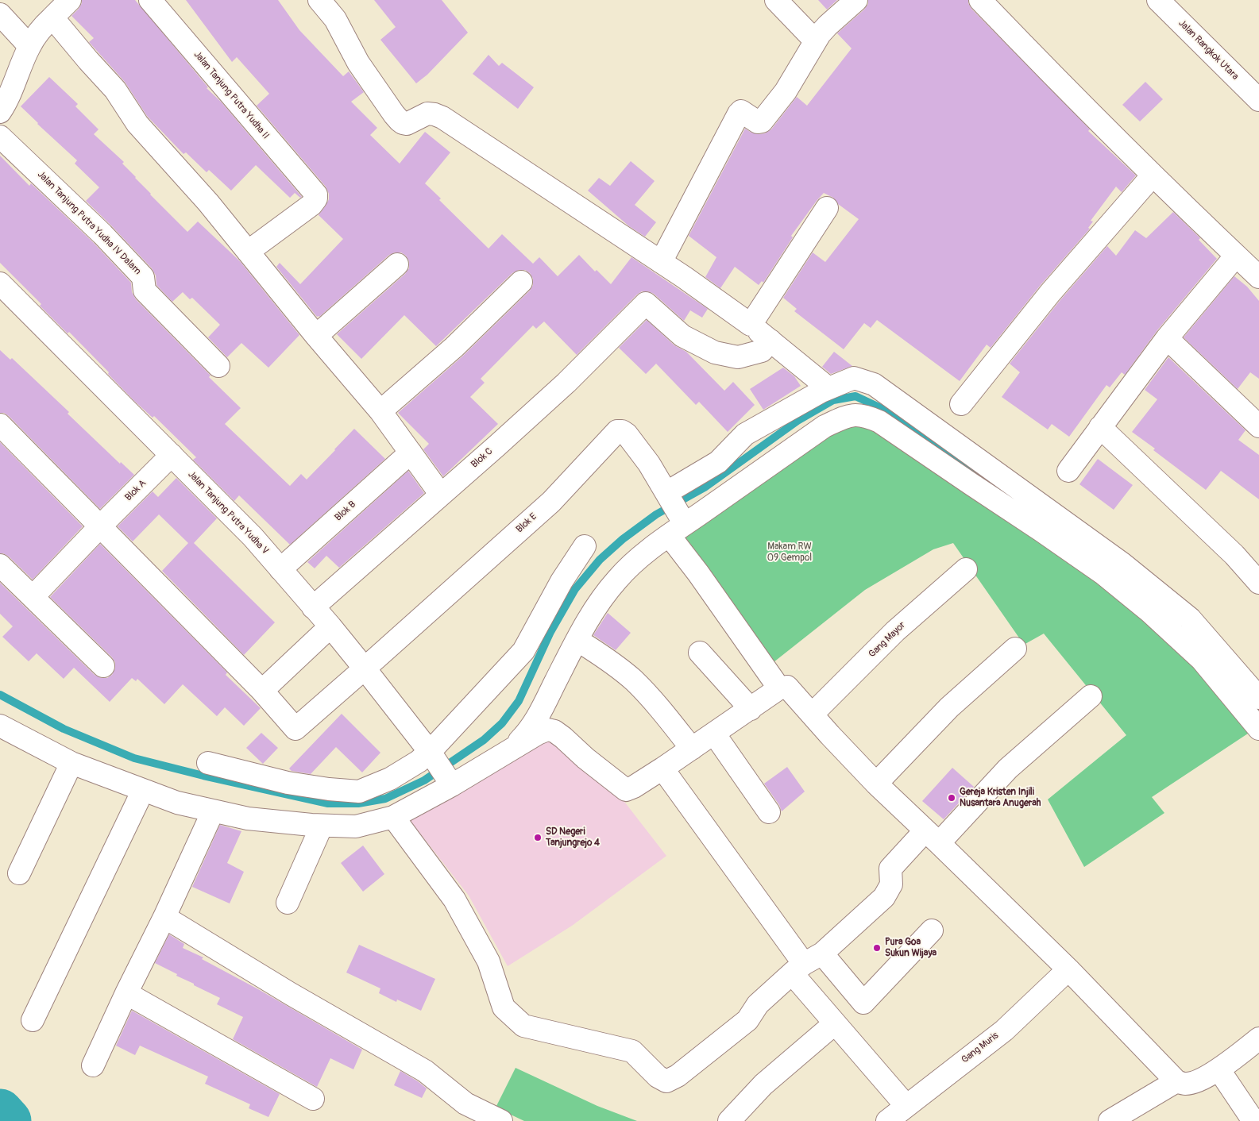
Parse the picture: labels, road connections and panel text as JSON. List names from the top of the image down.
{
  "streets": {
    "street": [
      "Jalan Rangkok Utara",
      "Jalan Tanjung Putra Yudha II",
      "Jalan Tanjung Putra Yudha IV Dalam",
      "Blok C",
      "Blok A",
      "Blok B",
      "Jalan Tanjung Putra Yudha V",
      "Blok E",
      "Gang Mayor",
      "Gang Muris"
    ]
  },
  "crossings": [
    ["Blok C", "Jalan Tanjung Putra Yudha V"],
    ["Blok A", "Jalan Tanjung Putra Yudha V"],
    ["Blok B", "Jalan Tanjung Putra Yudha V"],
    ["Jalan Tanjung Putra Yudha V", "Blok E"]
  ],
  "parks": ["Makam RW 09 Gempol"],
  "places": ["Gereja Kristen Injili Nusantara Anugerah", "SD Negeri Tanjungrejo 4", "Pura Goa Sukun Wijaya"]
}
